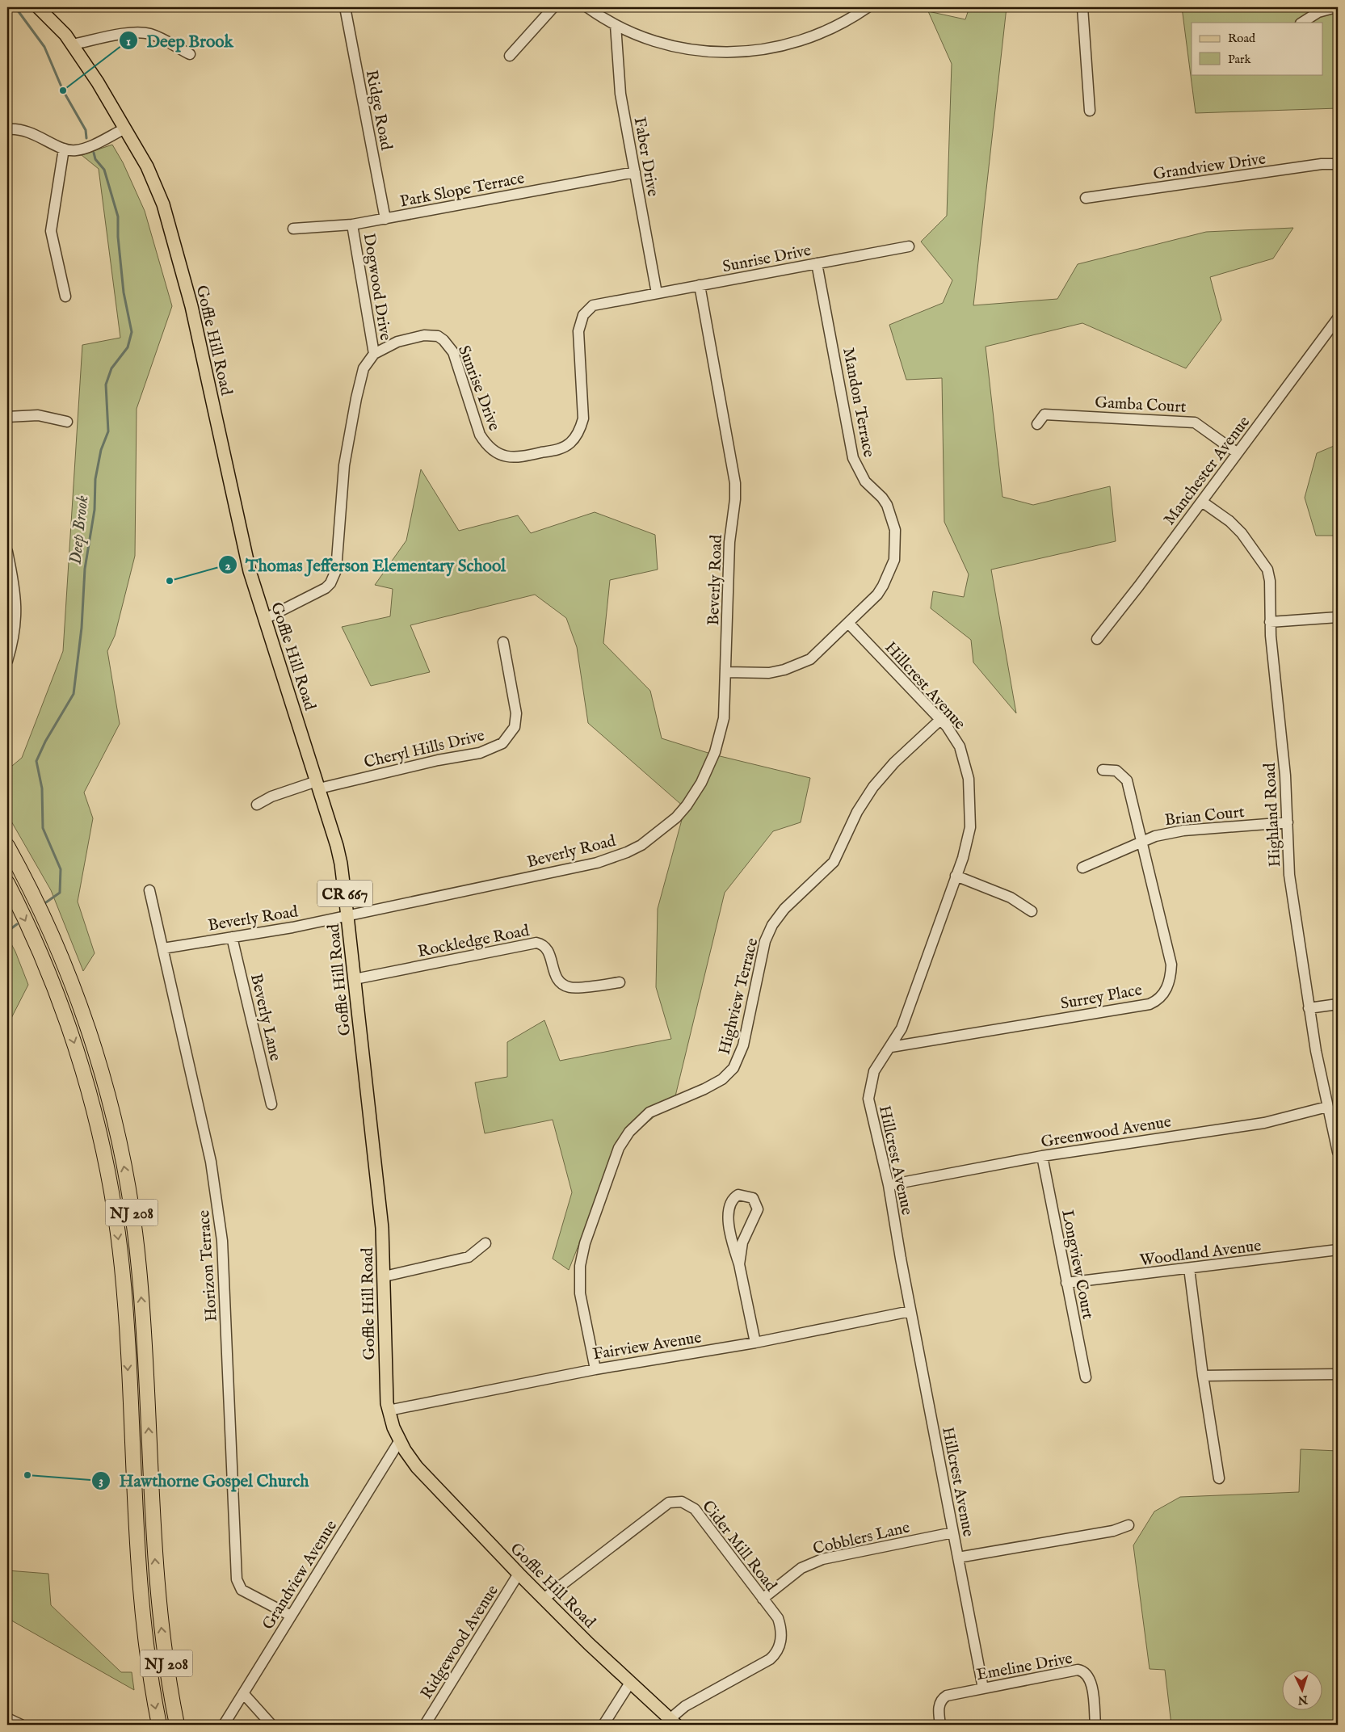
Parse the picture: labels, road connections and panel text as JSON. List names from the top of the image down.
{
  "streets": {
    "highway": ["NJ 208"],
    "main road": ["Goffle Hill Road", "CR 667"],
    "street": [
      "Ridge Road",
      "Faber Drive",
      "Grandview Drive",
      "Park Slope Terrace",
      "Sunrise Drive",
      "Dogwood Drive",
      "Mandon Terrace",
      "Gamba Court",
      "Manchester Avenue",
      "Beverly Road",
      "Hillcrest Avenue",
      "Cheryl Hills Drive",
      "Brian Court",
      "Highland Road",
      "Rockledge Road",
      "Highview Terrace",
      "Surrey Place",
      "Beverly Lane",
      "Greenwood Avenue",
      "Woodland Avenue",
      "Longview Court",
      "Horizon Terrace",
      "Fairview Avenue",
      "Cobblers Lane",
      "Cider Mill Road",
      "Grandview Avenue",
      "Ridgewood Avenue",
      "Emeline Drive"
    ]
  },
  "crossings": [
    ["Ridge Road", "Park Slope Terrace"],
    ["Faber Drive", "Park Slope Terrace"],
    ["Faber Drive", "Sunrise Drive"],
    ["Park Slope Terrace", "Dogwood Drive"],
    ["Sunrise Drive", "Dogwood Drive"],
    ["Sunrise Drive", "Goffle Hill Road"],
    ["Sunrise Drive", "Mandon Terrace"],
    ["Sunrise Drive", "Beverly Road"],
    ["Goffle Hill Road", "Beverly Road"],
    ["Goffle Hill Road", "Cheryl Hills Drive"],
    ["Goffle Hill Road", "Rockledge Road"],
    ["Goffle Hill Road", "Fairview Avenue"],
    ["Goffle Hill Road", "Cider Mill Road"],
    ["Goffle Hill Road", "Grandview Avenue"],
    ["Goffle Hill Road", "Ridgewood Avenue"],
    ["Mandon Terrace", "Beverly Road"],
    ["Mandon Terrace", "Hillcrest Avenue"],
    ["Gamba Court", "Manchester Avenue"],
    ["Manchester Avenue", "Highland Road"],
    ["Beverly Road", "Beverly Lane"],
    ["Beverly Road", "Horizon Terrace"],
    ["Hillcrest Avenue", "Highview Terrace"],
    ["Hillcrest Avenue", "Surrey Place"],
    ["Hillcrest Avenue", "Greenwood Avenue"],
    ["Hillcrest Avenue", "Fairview Avenue"],
    ["Hillcrest Avenue", "Cobblers Lane"],
    ["Hillcrest Avenue", "Emeline Drive"],
    ["Brian Court", "Highland Road"],
    ["Brian Court", "Surrey Place"],
    ["Highland Road", "Greenwood Avenue"],
    ["Highview Terrace", "Fairview Avenue"],
    ["Greenwood Avenue", "Longview Court"],
    ["Woodland Avenue", "Longview Court"],
    ["Horizon Terrace", "Grandview Avenue"],
    ["Cobblers Lane", "Cider Mill Road"]
  ],
  "water": ["Deep Brook"],
  "places": ["Deep Brook", "Thomas Jefferson Elementary School", "Hawthorne Gospel Church"],
  "legend": ["Road", "Park"],
  "north": "bottom"
}
